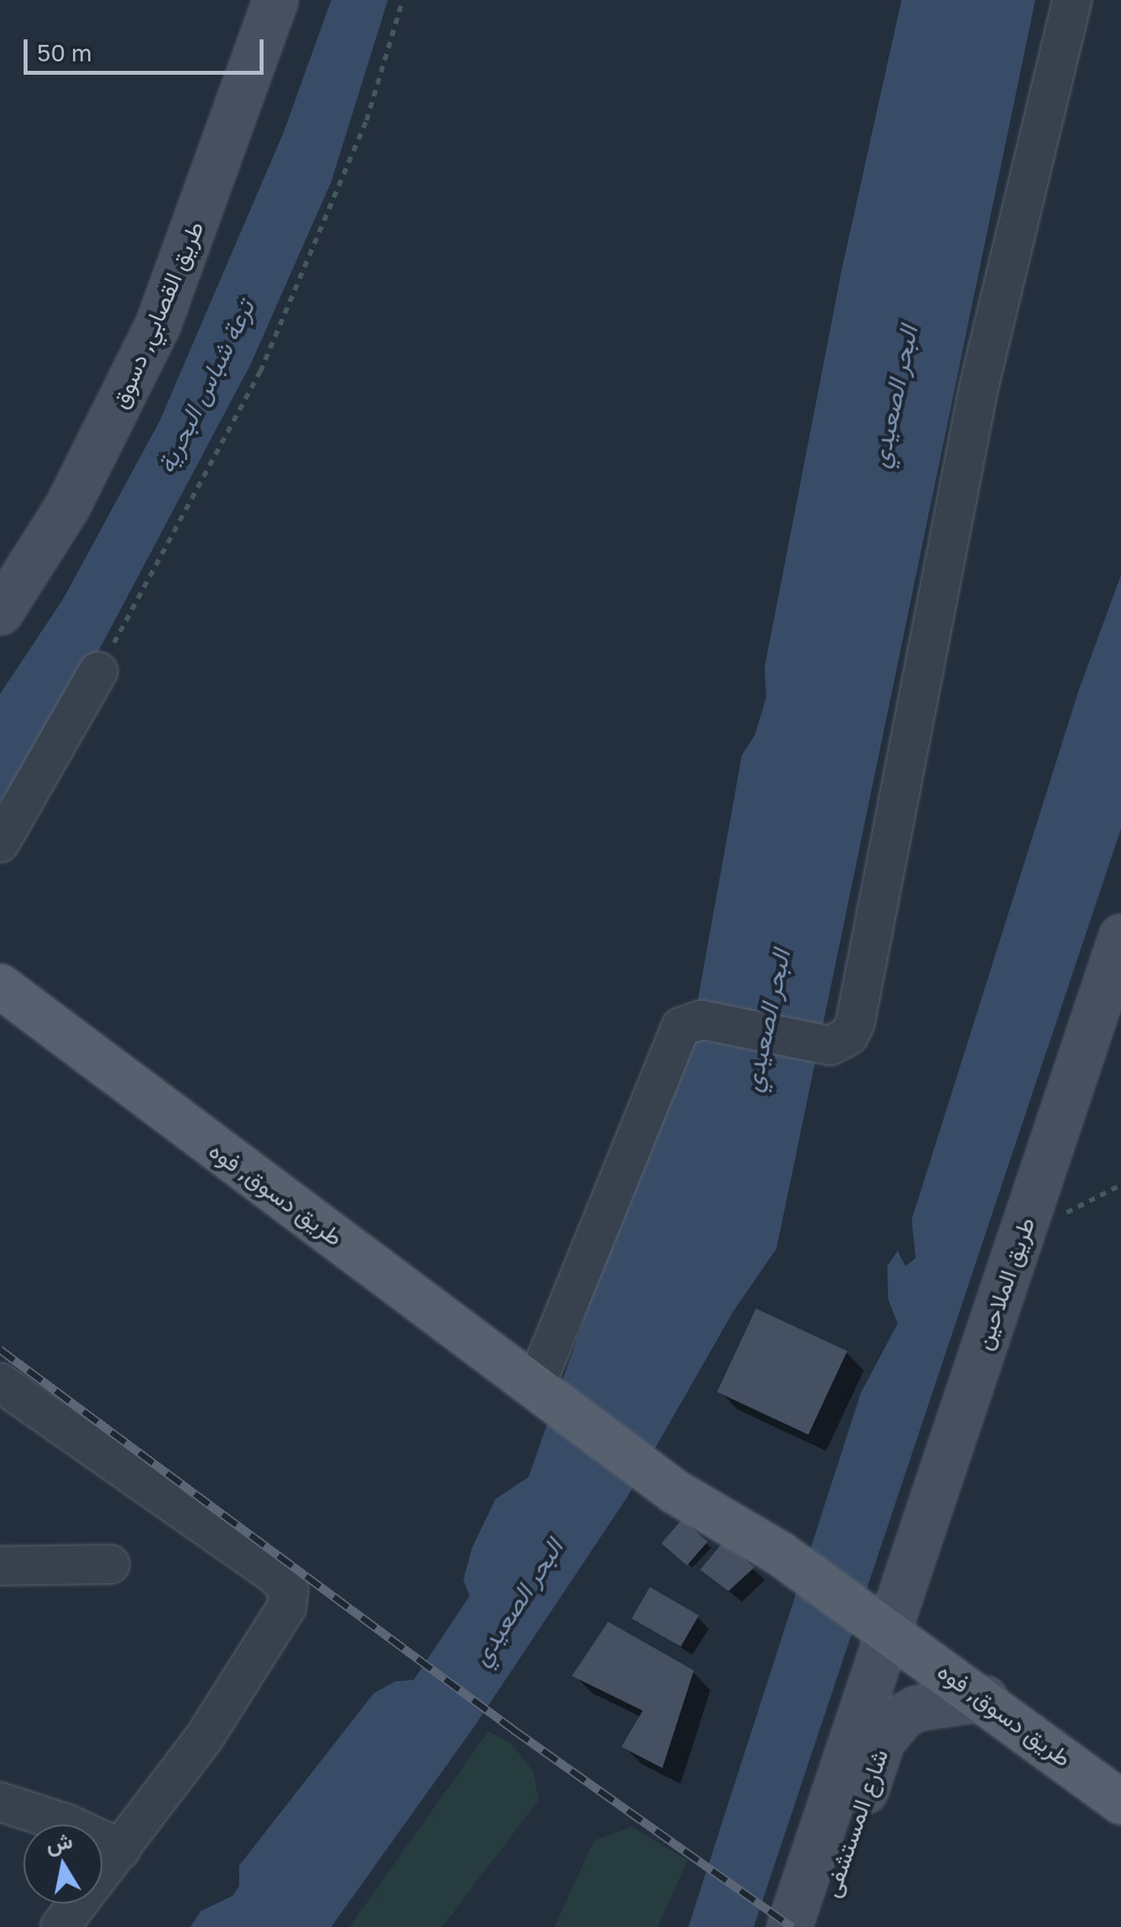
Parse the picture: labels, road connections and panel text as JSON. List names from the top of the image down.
{
  "streets": {
    "main road": ["طريق دسوق, فوه"],
    "street": ["طريق القصابي, دسوق", "طريق الملاحين", "شارع المستشفى"]
  },
  "crossings": [
    ["طريق دسوق, فوه", "طريق الملاحين"],
    ["طريق دسوق, فوه", "شارع المستشفى"],
    ["طريق الملاحين", "شارع المستشفى"]
  ],
  "water": ["ترعة شباس البحرية", "البحر الصعيدي"],
  "scale_bar": "50 m",
  "north": "top"
}
